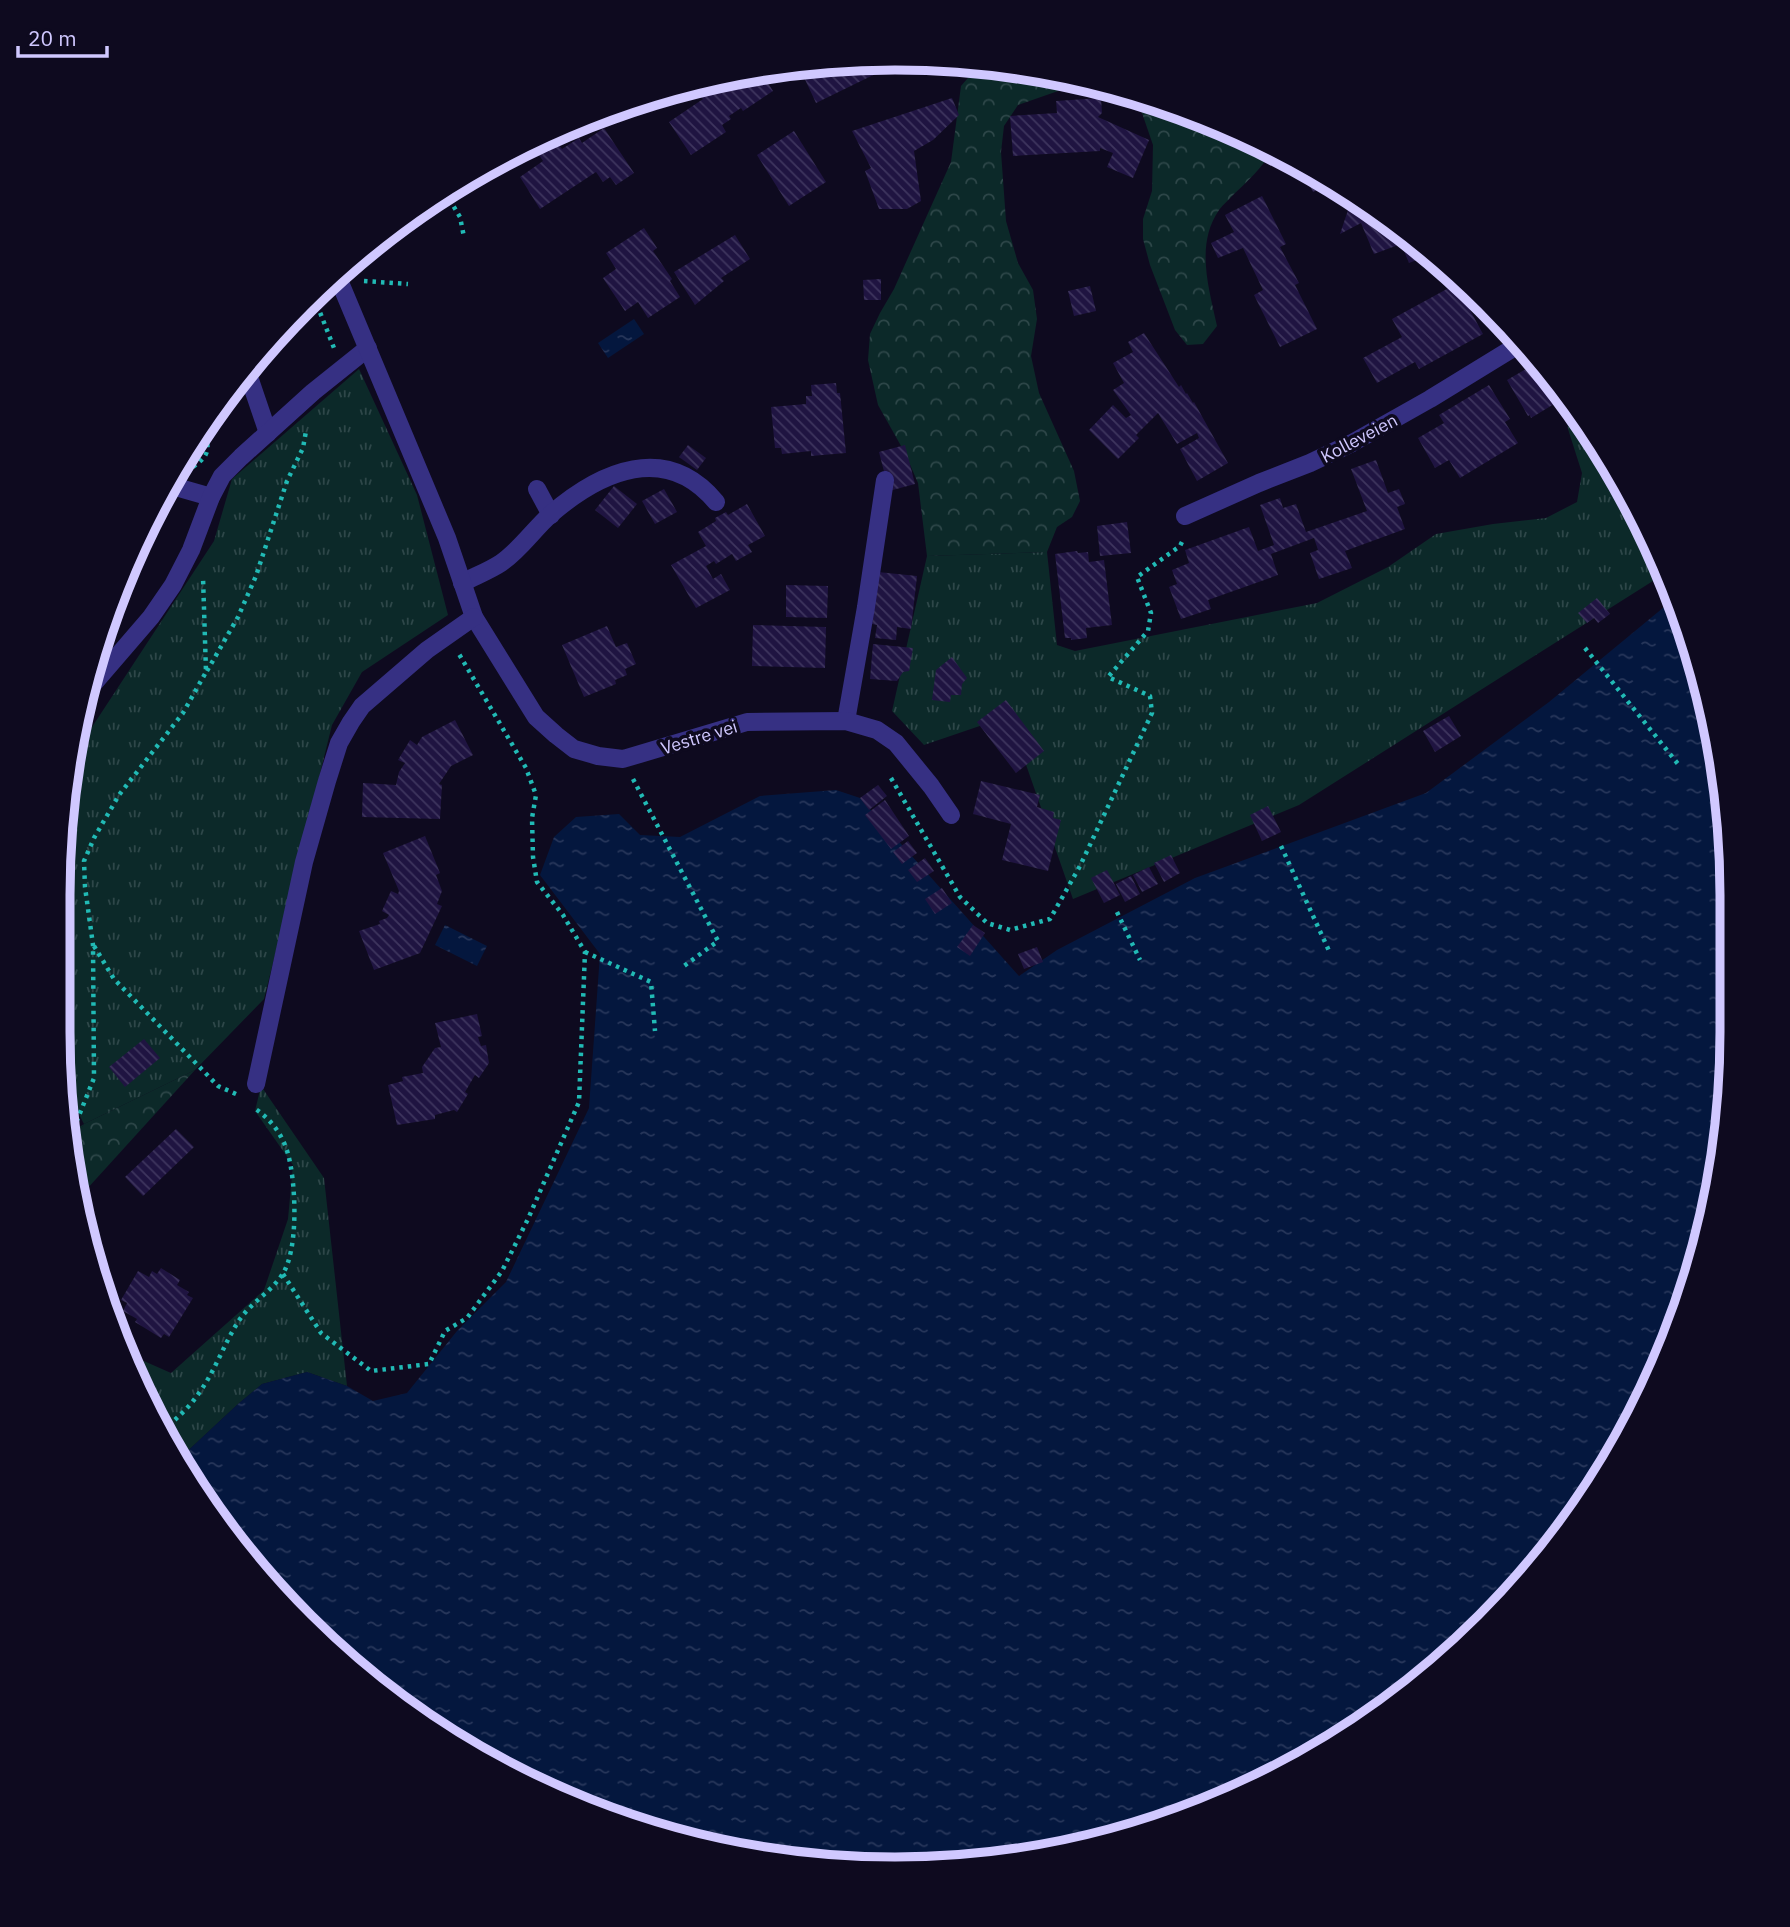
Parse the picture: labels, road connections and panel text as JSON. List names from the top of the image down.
{
  "streets": {
    "street": ["Kolleveien", "Vestre vei"]
  },
  "scale_bar": "20 m"
}
